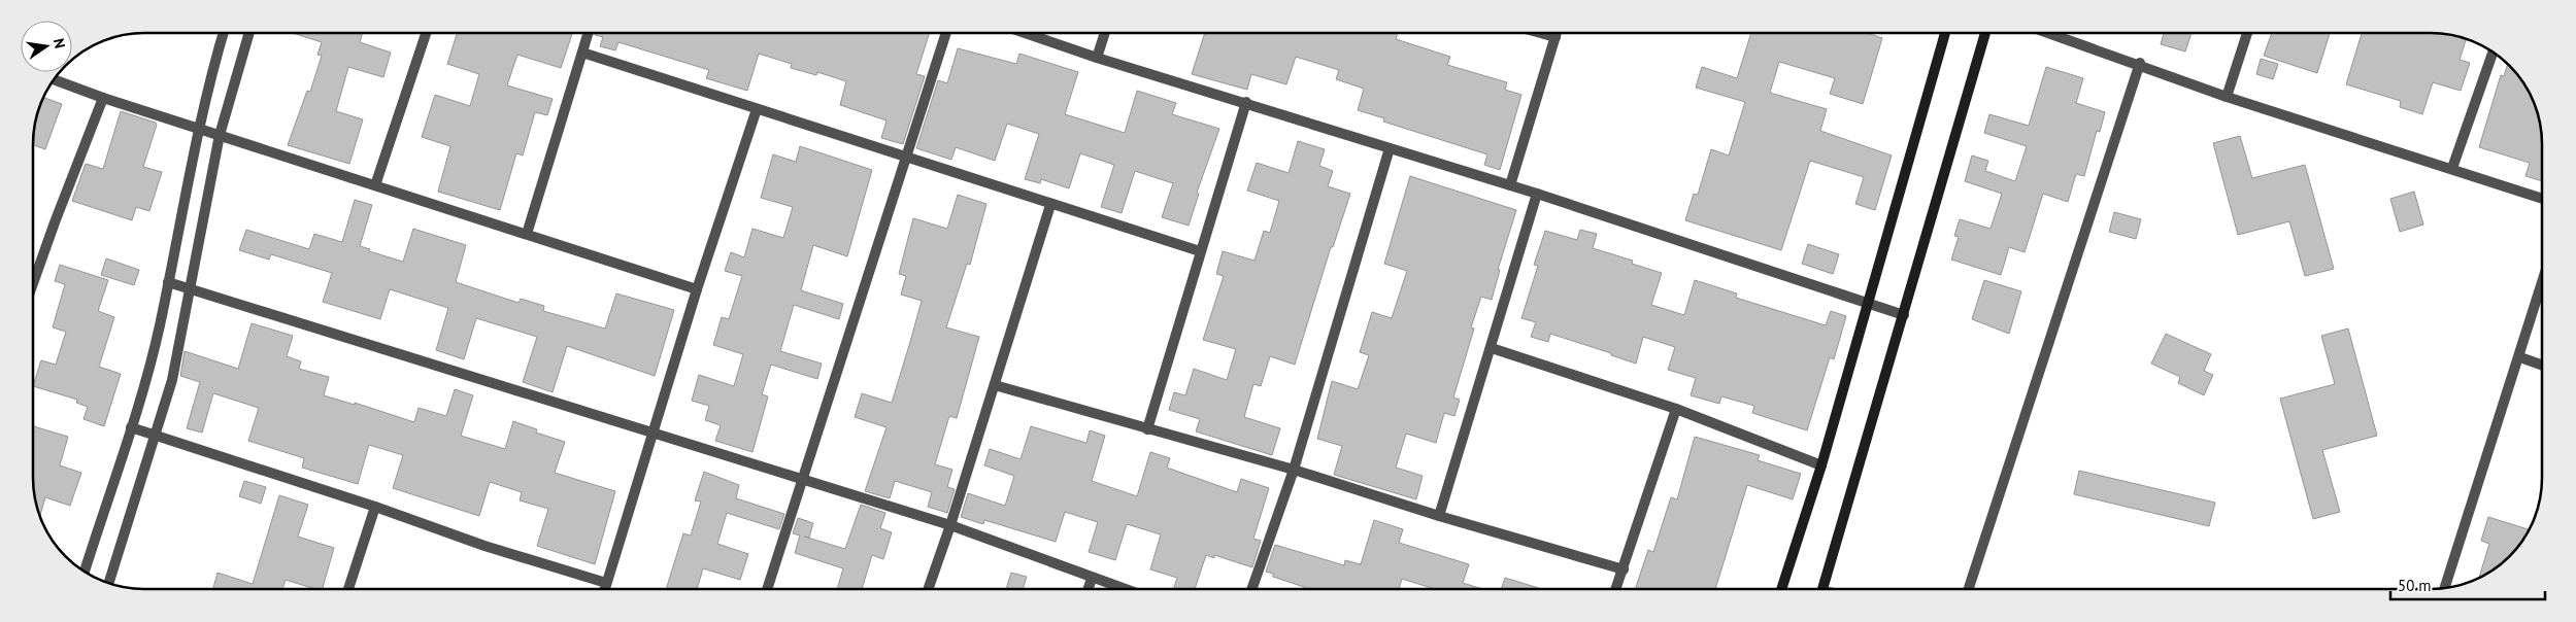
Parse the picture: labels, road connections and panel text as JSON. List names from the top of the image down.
{
  "scale_bar": "50 m",
  "north": "right"
}
